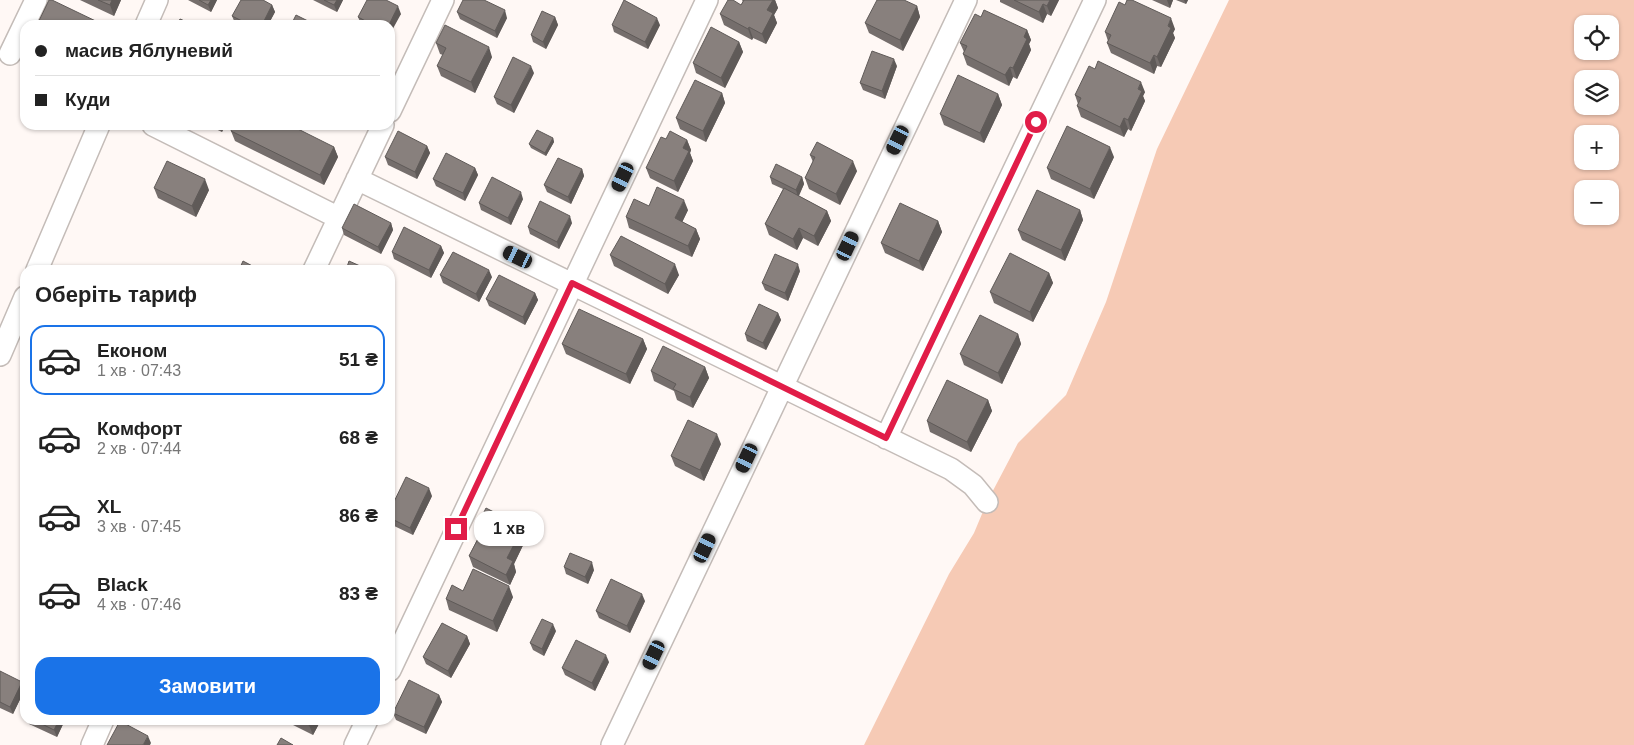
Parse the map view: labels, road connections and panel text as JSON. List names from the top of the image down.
{
  "page": {
    "map_buttons": ["+", "−"],
    "banner": ["масив Яблуневий", "Куди"],
    "heading": "Оберіть тариф",
    "list": [
      {
        "name": "Економ",
        "note": "1 хв · 07:43",
        "value": "51 ₴"
      },
      {
        "name": "Комфорт",
        "note": "2 хв · 07:44",
        "value": "68 ₴"
      },
      {
        "name": "XL",
        "note": "3 хв · 07:45",
        "value": "86 ₴"
      },
      {
        "name": "Black",
        "note": "4 хв · 07:46",
        "value": "83 ₴"
      }
    ],
    "bubble": "1 хв",
    "buttons": "Замовити"
  }
}
